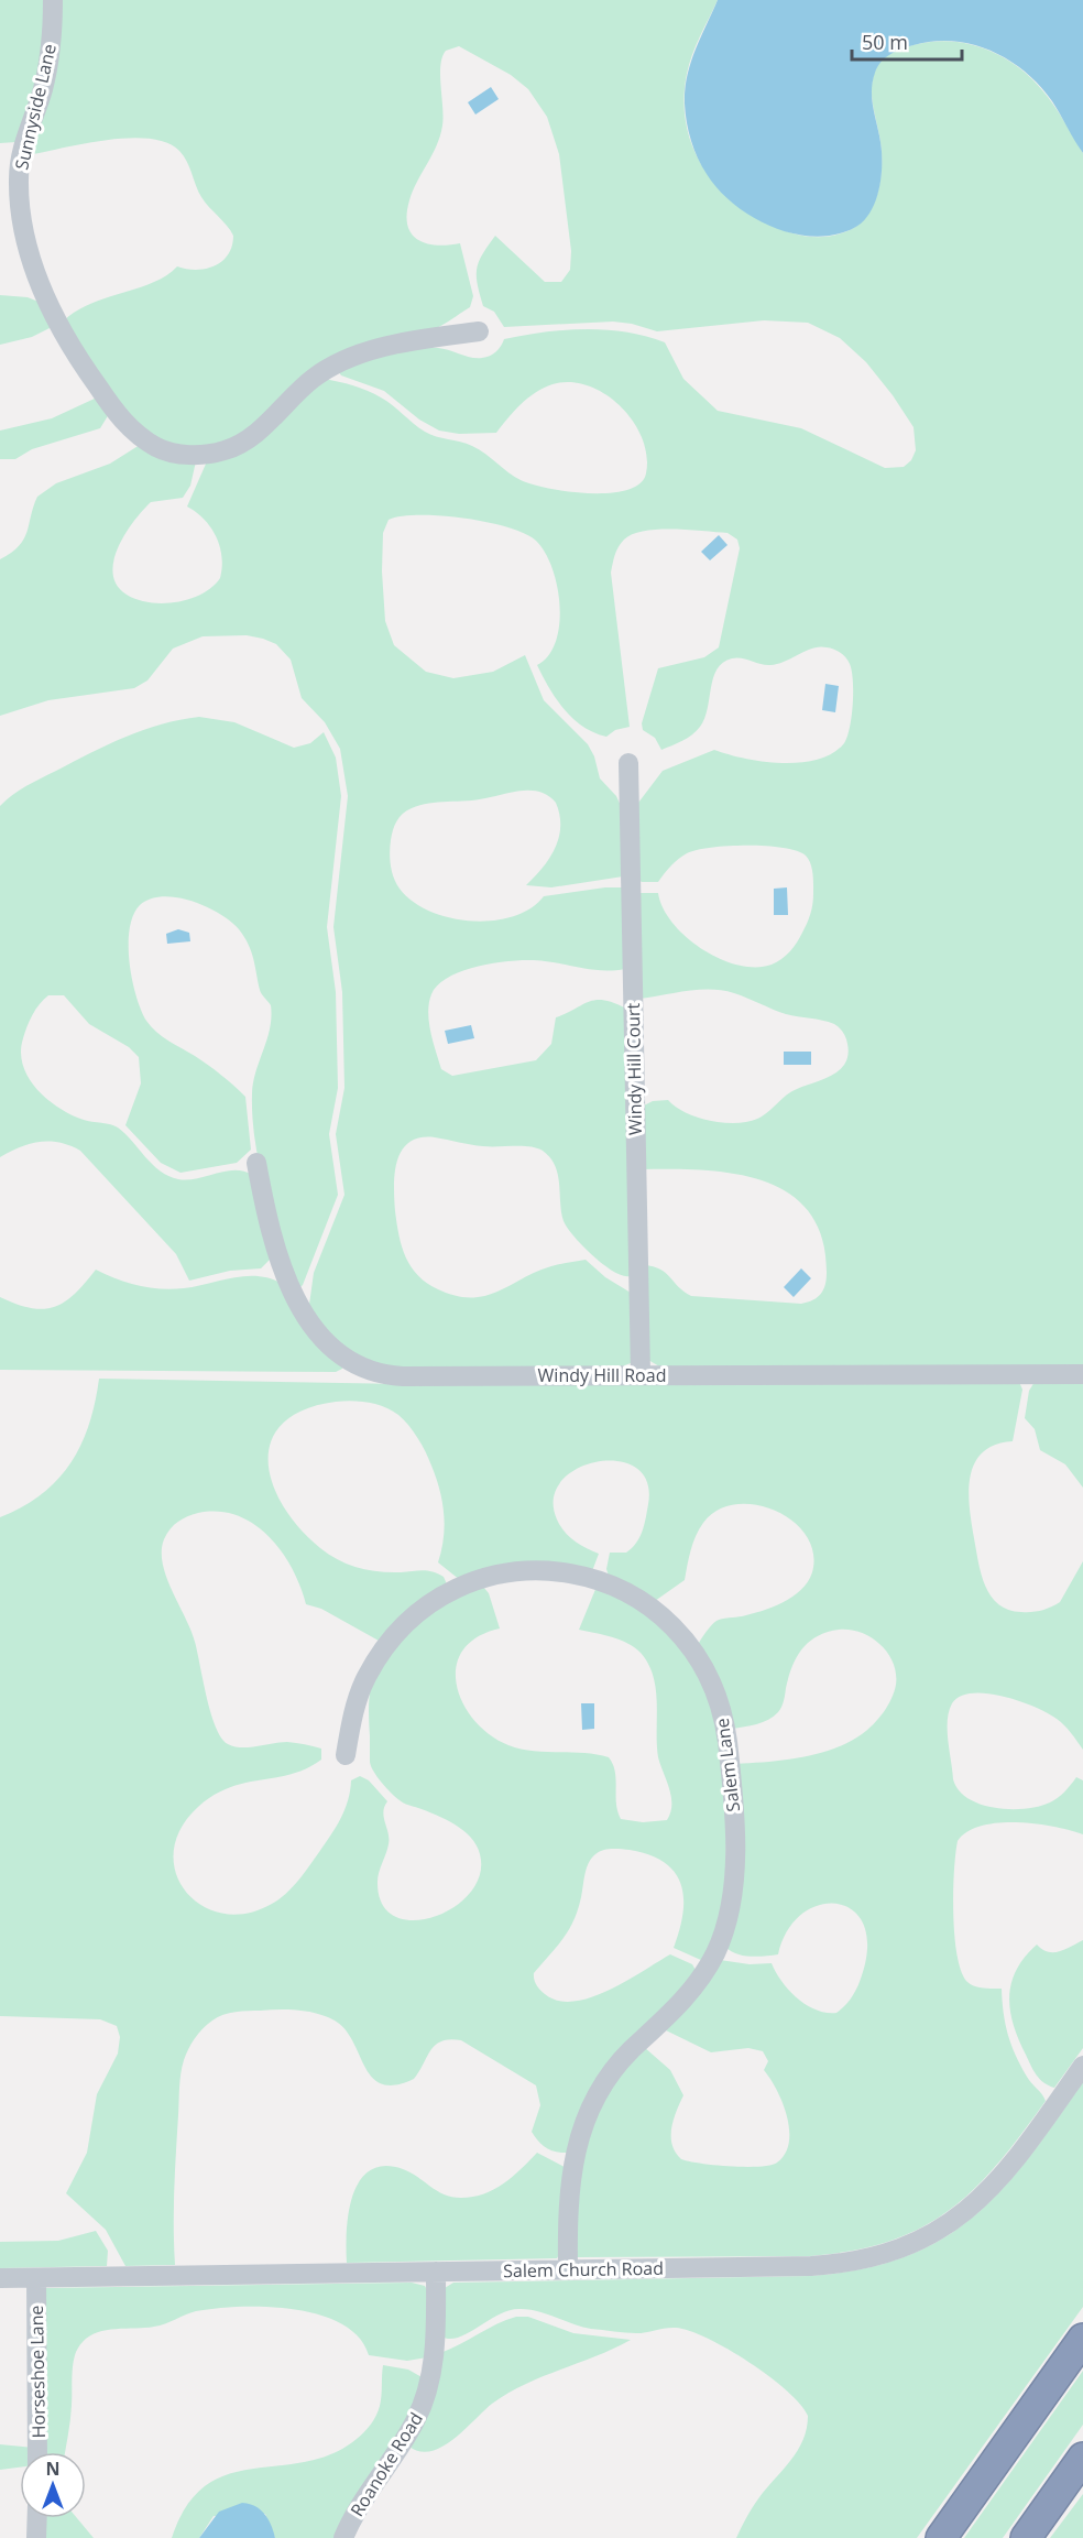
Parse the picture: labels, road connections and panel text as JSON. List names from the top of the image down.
{
  "streets": {
    "street": [
      "Sunnyside Lane",
      "Windy Hill Court",
      "Windy Hill Road",
      "Salem Lane",
      "Salem Church Road",
      "Horseshoe Lane",
      "Roanoke Road"
    ]
  },
  "crossings": [
    ["Windy Hill Court", "Windy Hill Road"],
    ["Salem Lane", "Salem Church Road"],
    ["Salem Church Road", "Horseshoe Lane"],
    ["Salem Church Road", "Roanoke Road"]
  ],
  "scale_bar": "50 m",
  "north": "top"
}
